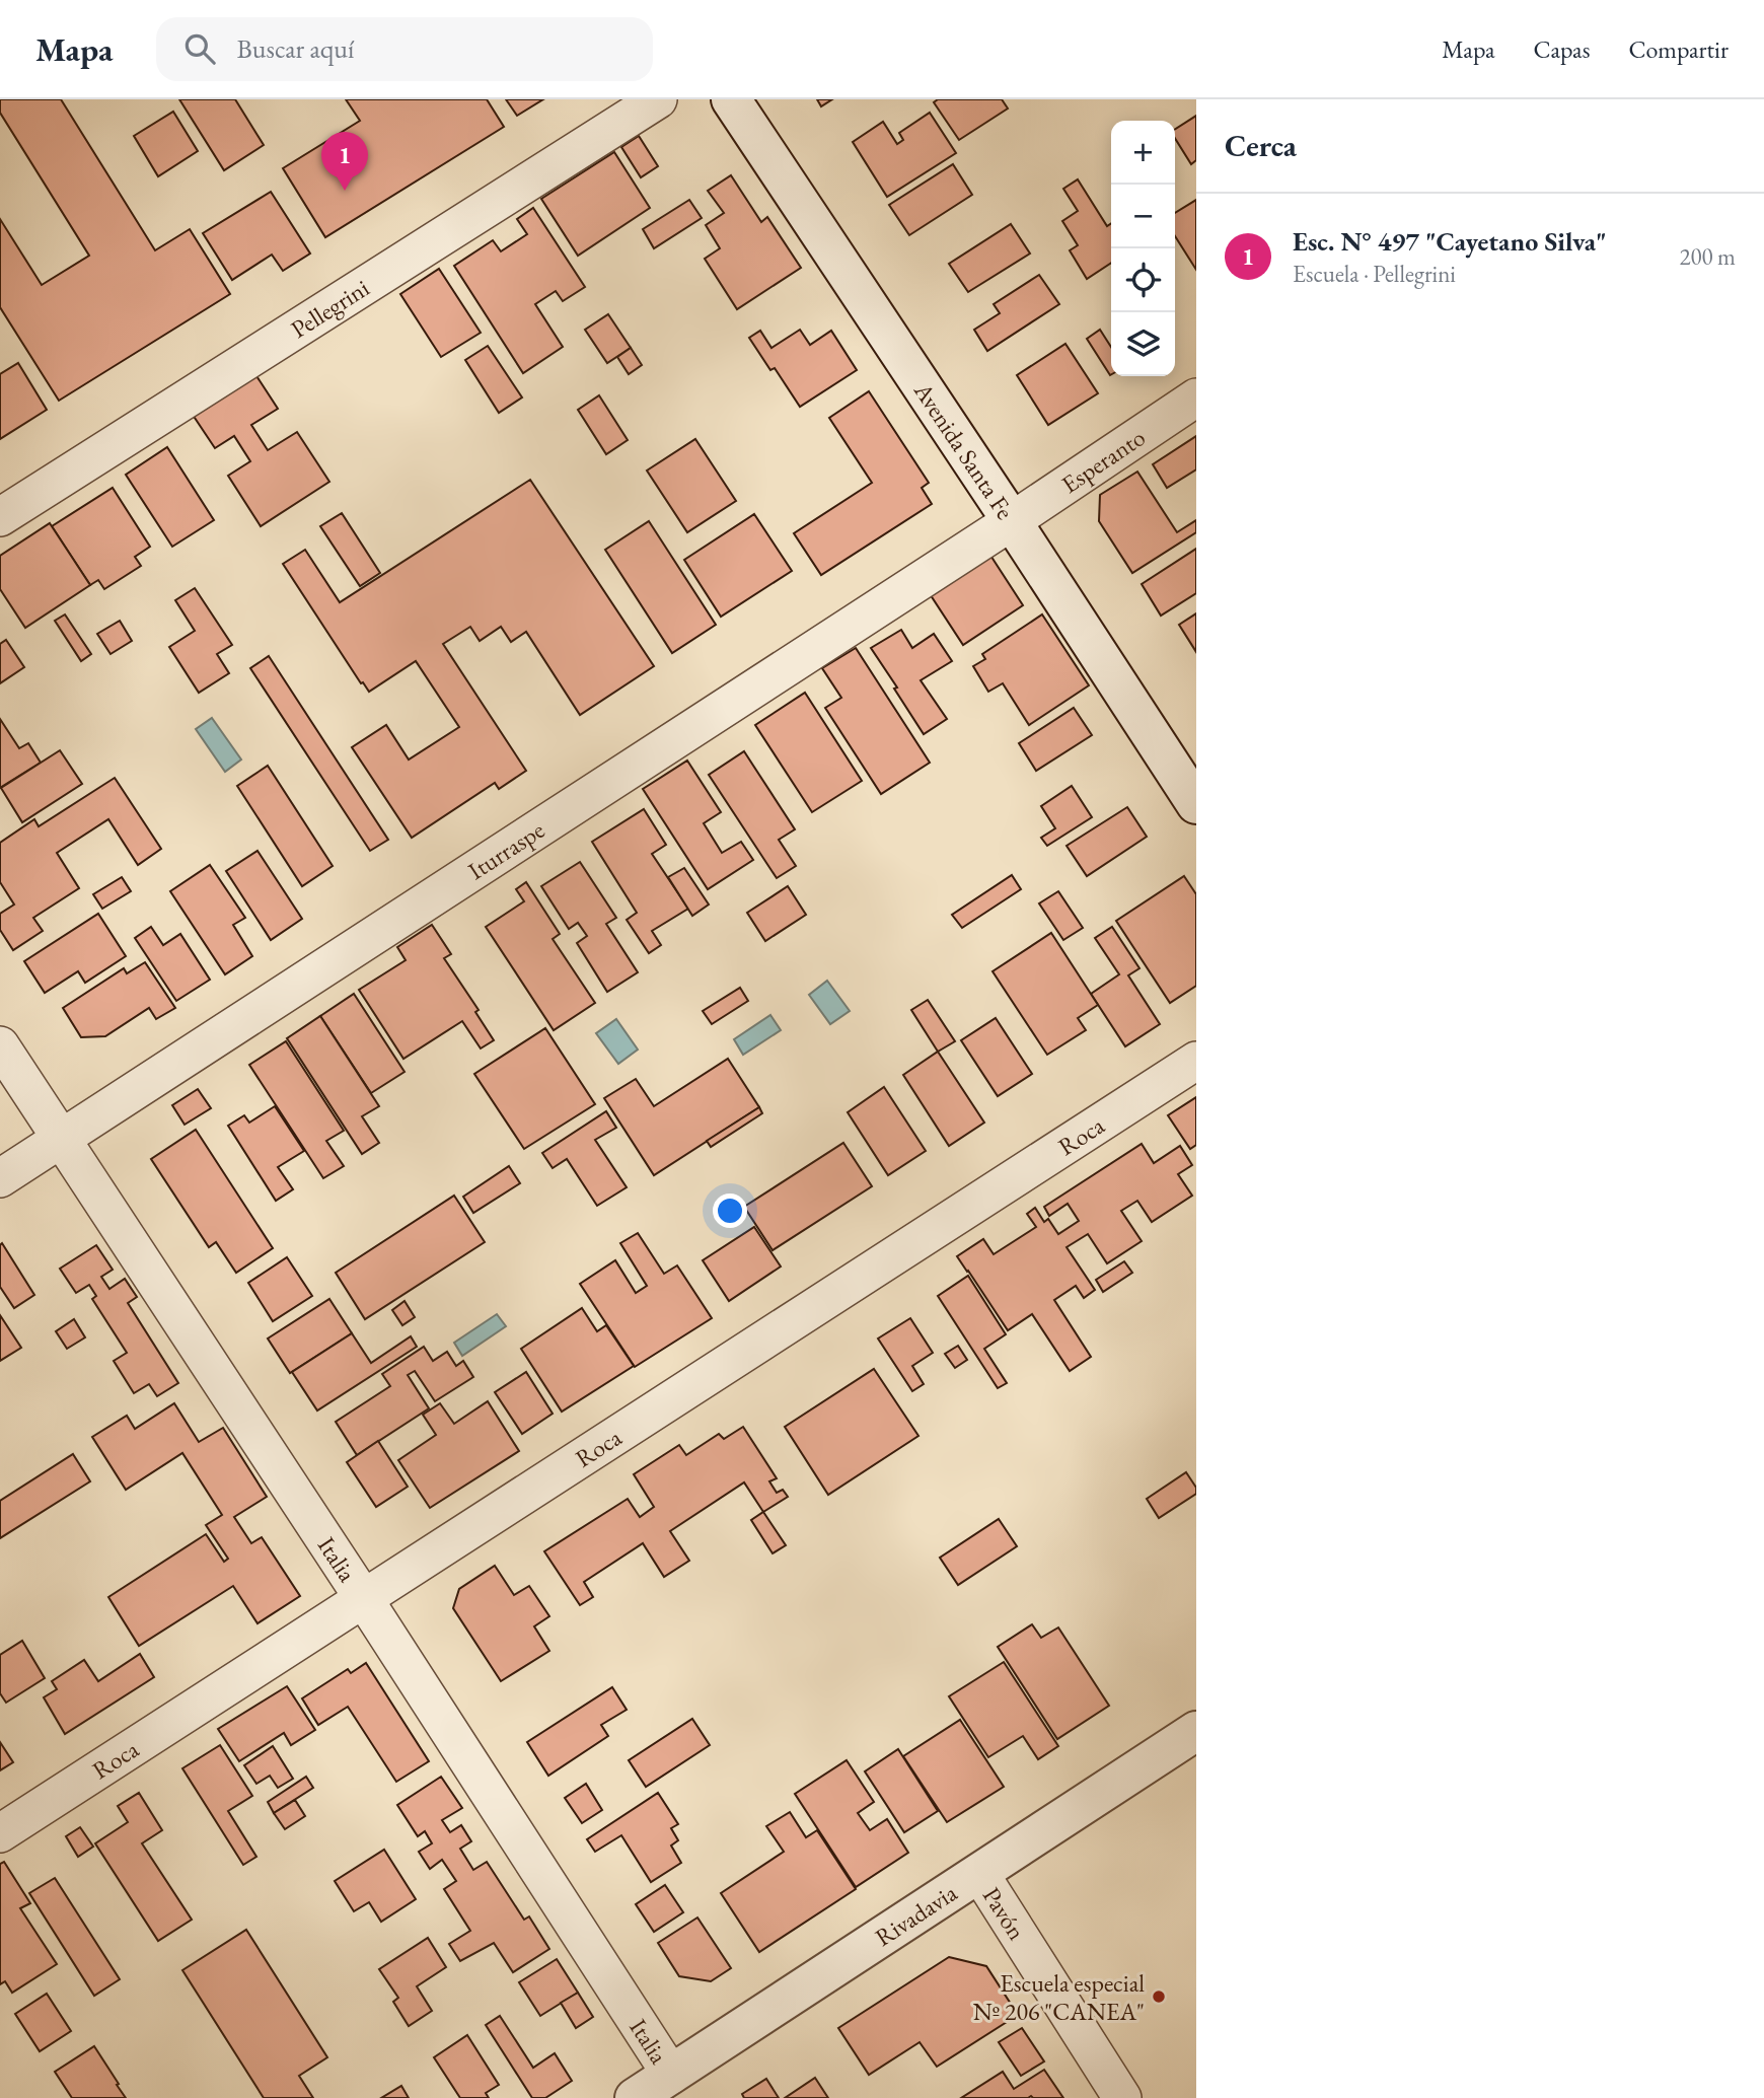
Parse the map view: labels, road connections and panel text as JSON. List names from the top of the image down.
{
  "streets": {
    "main road": ["Avenida Santa Fe", "Rivadavia"],
    "street": [
      "Pellegrini",
      "Esperanto",
      "Iturraspe",
      "Roca",
      "Italia",
      "Pavón"
    ]
  },
  "crossings": [
    ["Avenida Santa Fe", "Esperanto"],
    ["Avenida Santa Fe", "Iturraspe"],
    ["Esperanto", "Iturraspe"],
    ["Iturraspe", "Italia"],
    ["Roca", "Italia"],
    ["Italia", "Rivadavia"],
    ["Pavón", "Rivadavia"]
  ],
  "places": ["Escuela especial Nº 206 \"CANEA\""],
  "page": {
    "header": "Mapa",
    "search": "Buscar aquí",
    "nav": ["Mapa", "Capas", "Compartir"],
    "heading": "Cerca",
    "map_buttons": ["+", "−"],
    "pins": "1",
    "list": [
      {
        "mark": "1",
        "name": "Esc. N° 497 \"Cayetano Silva\"",
        "note": "Escuela · Pellegrini",
        "value": "200 m"
      }
    ]
  }
}
